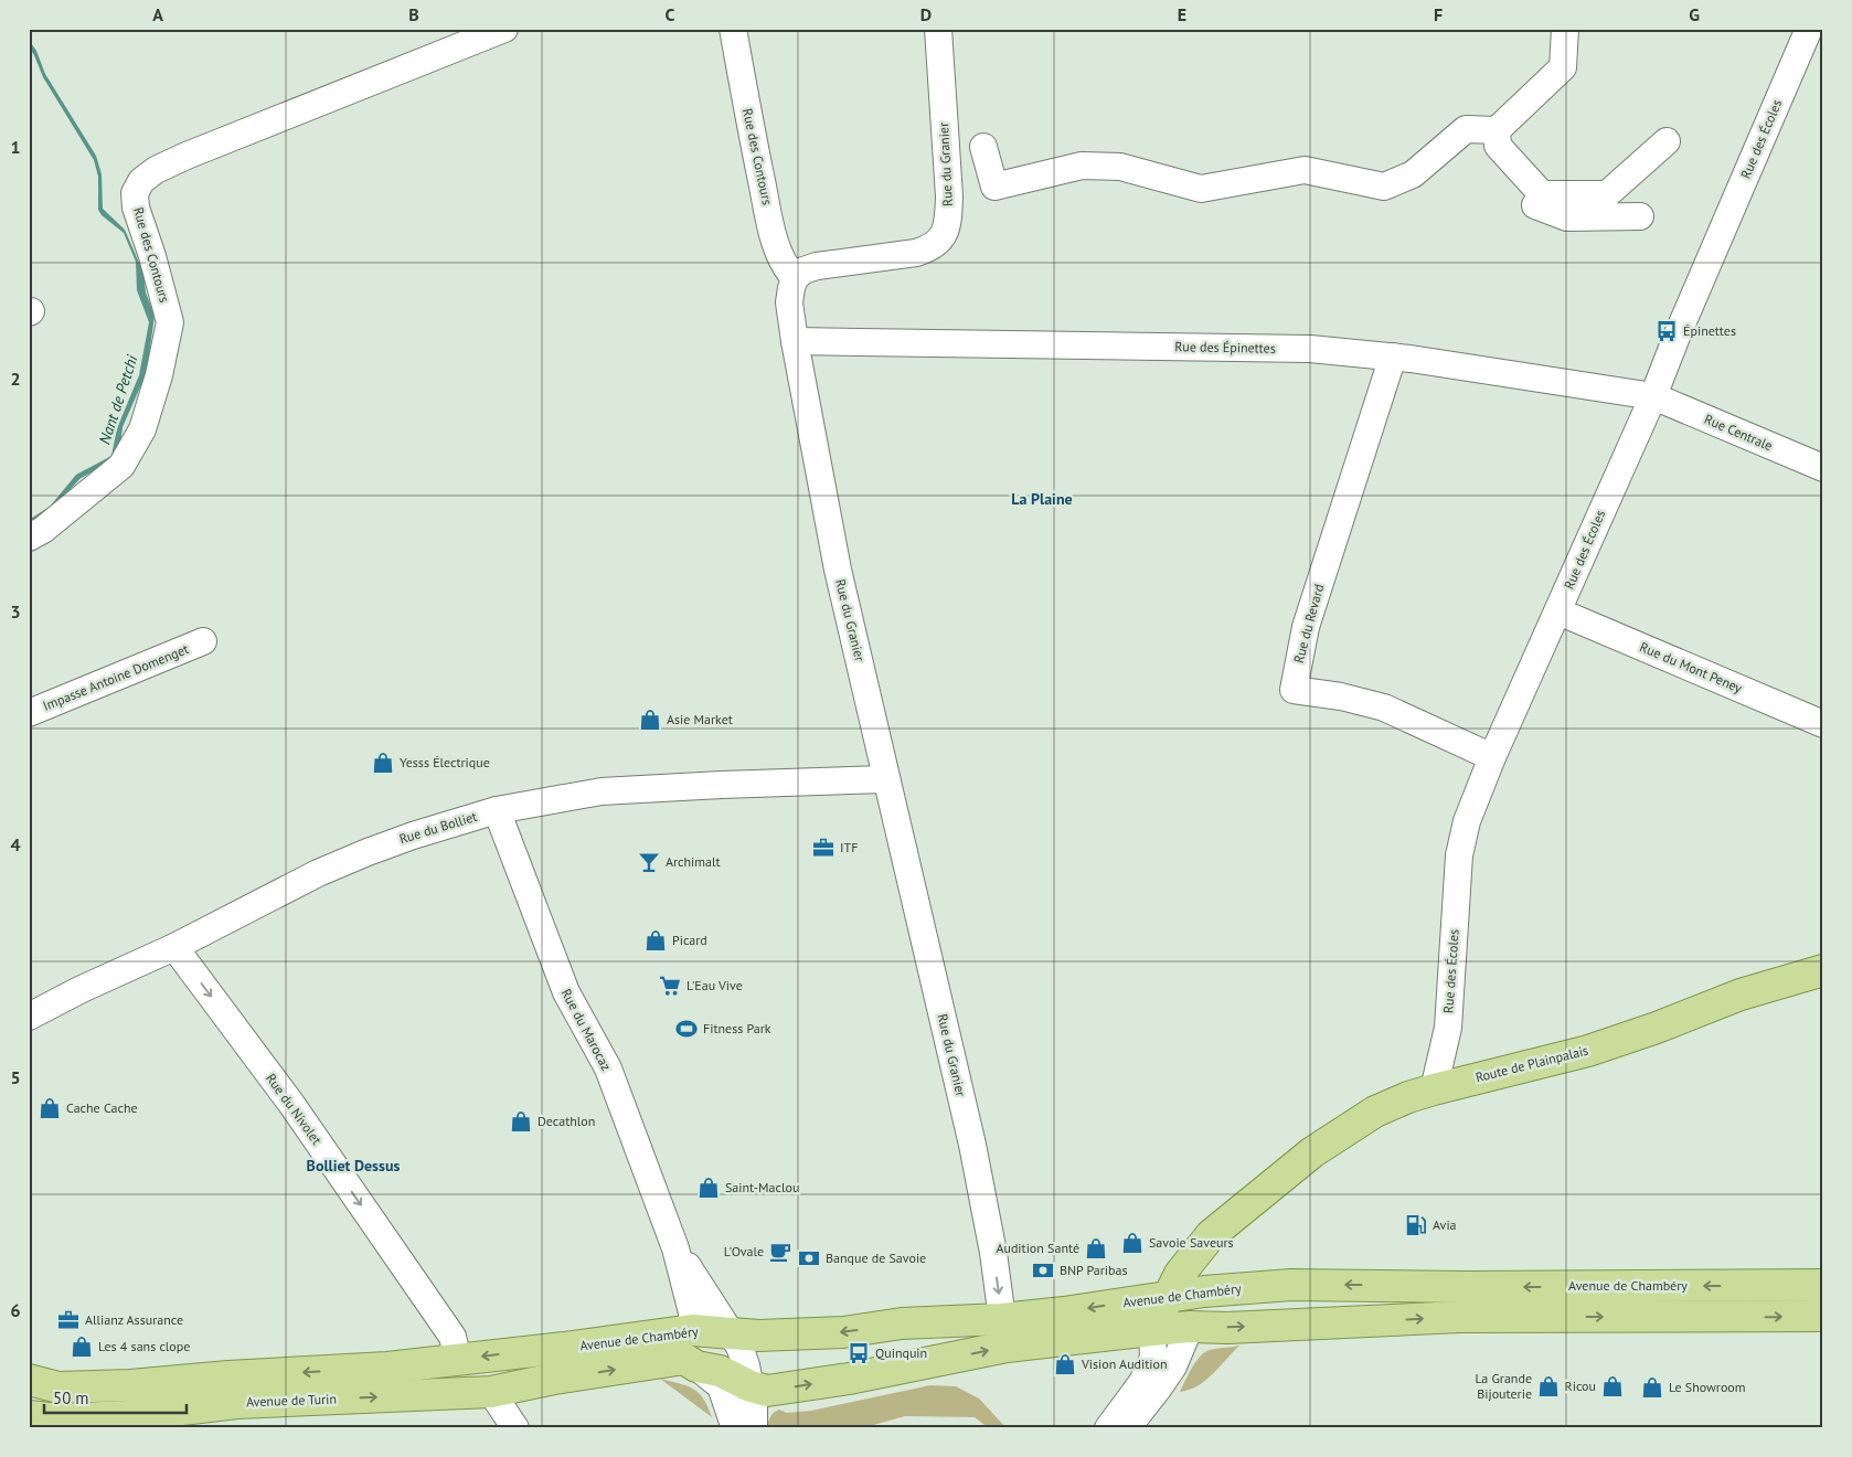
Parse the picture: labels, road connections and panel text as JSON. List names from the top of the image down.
{
  "streets": {
    "main road": ["Route de Plainpalais", "Avenue de Chambéry", "Avenue de Turin"],
    "street": [
      "Rue des Écoles",
      "Rue des Contours",
      "Rue du Granier",
      "Rue des Épinettes",
      "Rue Centrale",
      "Rue du Revard",
      "Rue du Mont Peney",
      "Impasse Antoine Domenget",
      "Rue du Bolliet",
      "Rue du Marocaz",
      "Rue du Nivolet"
    ]
  },
  "crossings": [
    ["Rue des Écoles", "Rue des Épinettes"],
    ["Rue des Écoles", "Rue Centrale"],
    ["Rue des Écoles", "Rue du Revard"],
    ["Rue des Écoles", "Rue du Mont Peney"],
    ["Rue des Écoles", "Route de Plainpalais"],
    ["Rue des Contours", "Rue du Granier"],
    ["Rue du Granier", "Rue des Épinettes"],
    ["Rue du Granier", "Rue du Bolliet"],
    ["Rue du Granier", "Avenue de Chambéry"],
    ["Rue des Épinettes", "Rue Centrale"],
    ["Rue des Épinettes", "Rue du Revard"],
    ["Rue du Bolliet", "Rue du Marocaz"],
    ["Rue du Bolliet", "Rue du Nivolet"],
    ["Rue du Marocaz", "Avenue de Chambéry"],
    ["Route de Plainpalais", "Avenue de Chambéry"],
    ["Rue du Nivolet", "Avenue de Turin"],
    ["Avenue de Chambéry", "Avenue de Turin"]
  ],
  "one_way": ["Rue du Granier", "Rue du Nivolet"],
  "districts": ["La Plaine", "Bolliet Dessus"],
  "water": ["Nant de Petchi"],
  "places": {
    "bus stop": ["Épinettes", "Quinquin"],
    "shop": [
      "Asie Market",
      "Yesss Électrique",
      "Picard",
      "Cache Cache",
      "Decathlon",
      "Saint-Maclou",
      "Savoie Saveurs",
      "Audition Santé",
      "Les 4 sans clope",
      "Vision Audition",
      "La Grande Bijouterie",
      "Ricou",
      "Le Showroom"
    ],
    "office": ["ITF", "Allianz Assurance"],
    "bar": ["Archimalt"],
    "supermarket": ["L'Eau Vive"],
    "sports": ["Fitness Park"],
    "fuel station": ["Avia"],
    "cafe": ["L'Ovale"],
    "bank": ["Banque de Savoie", "BNP Paribas"]
  },
  "scale_bar": "50 m",
  "grid": {
    "columns": [
      "A",
      "B",
      "C",
      "D",
      "E",
      "F",
      "G"
    ],
    "rows": [
      "1",
      "2",
      "3",
      "4",
      "5",
      "6"
    ]
  }
}
